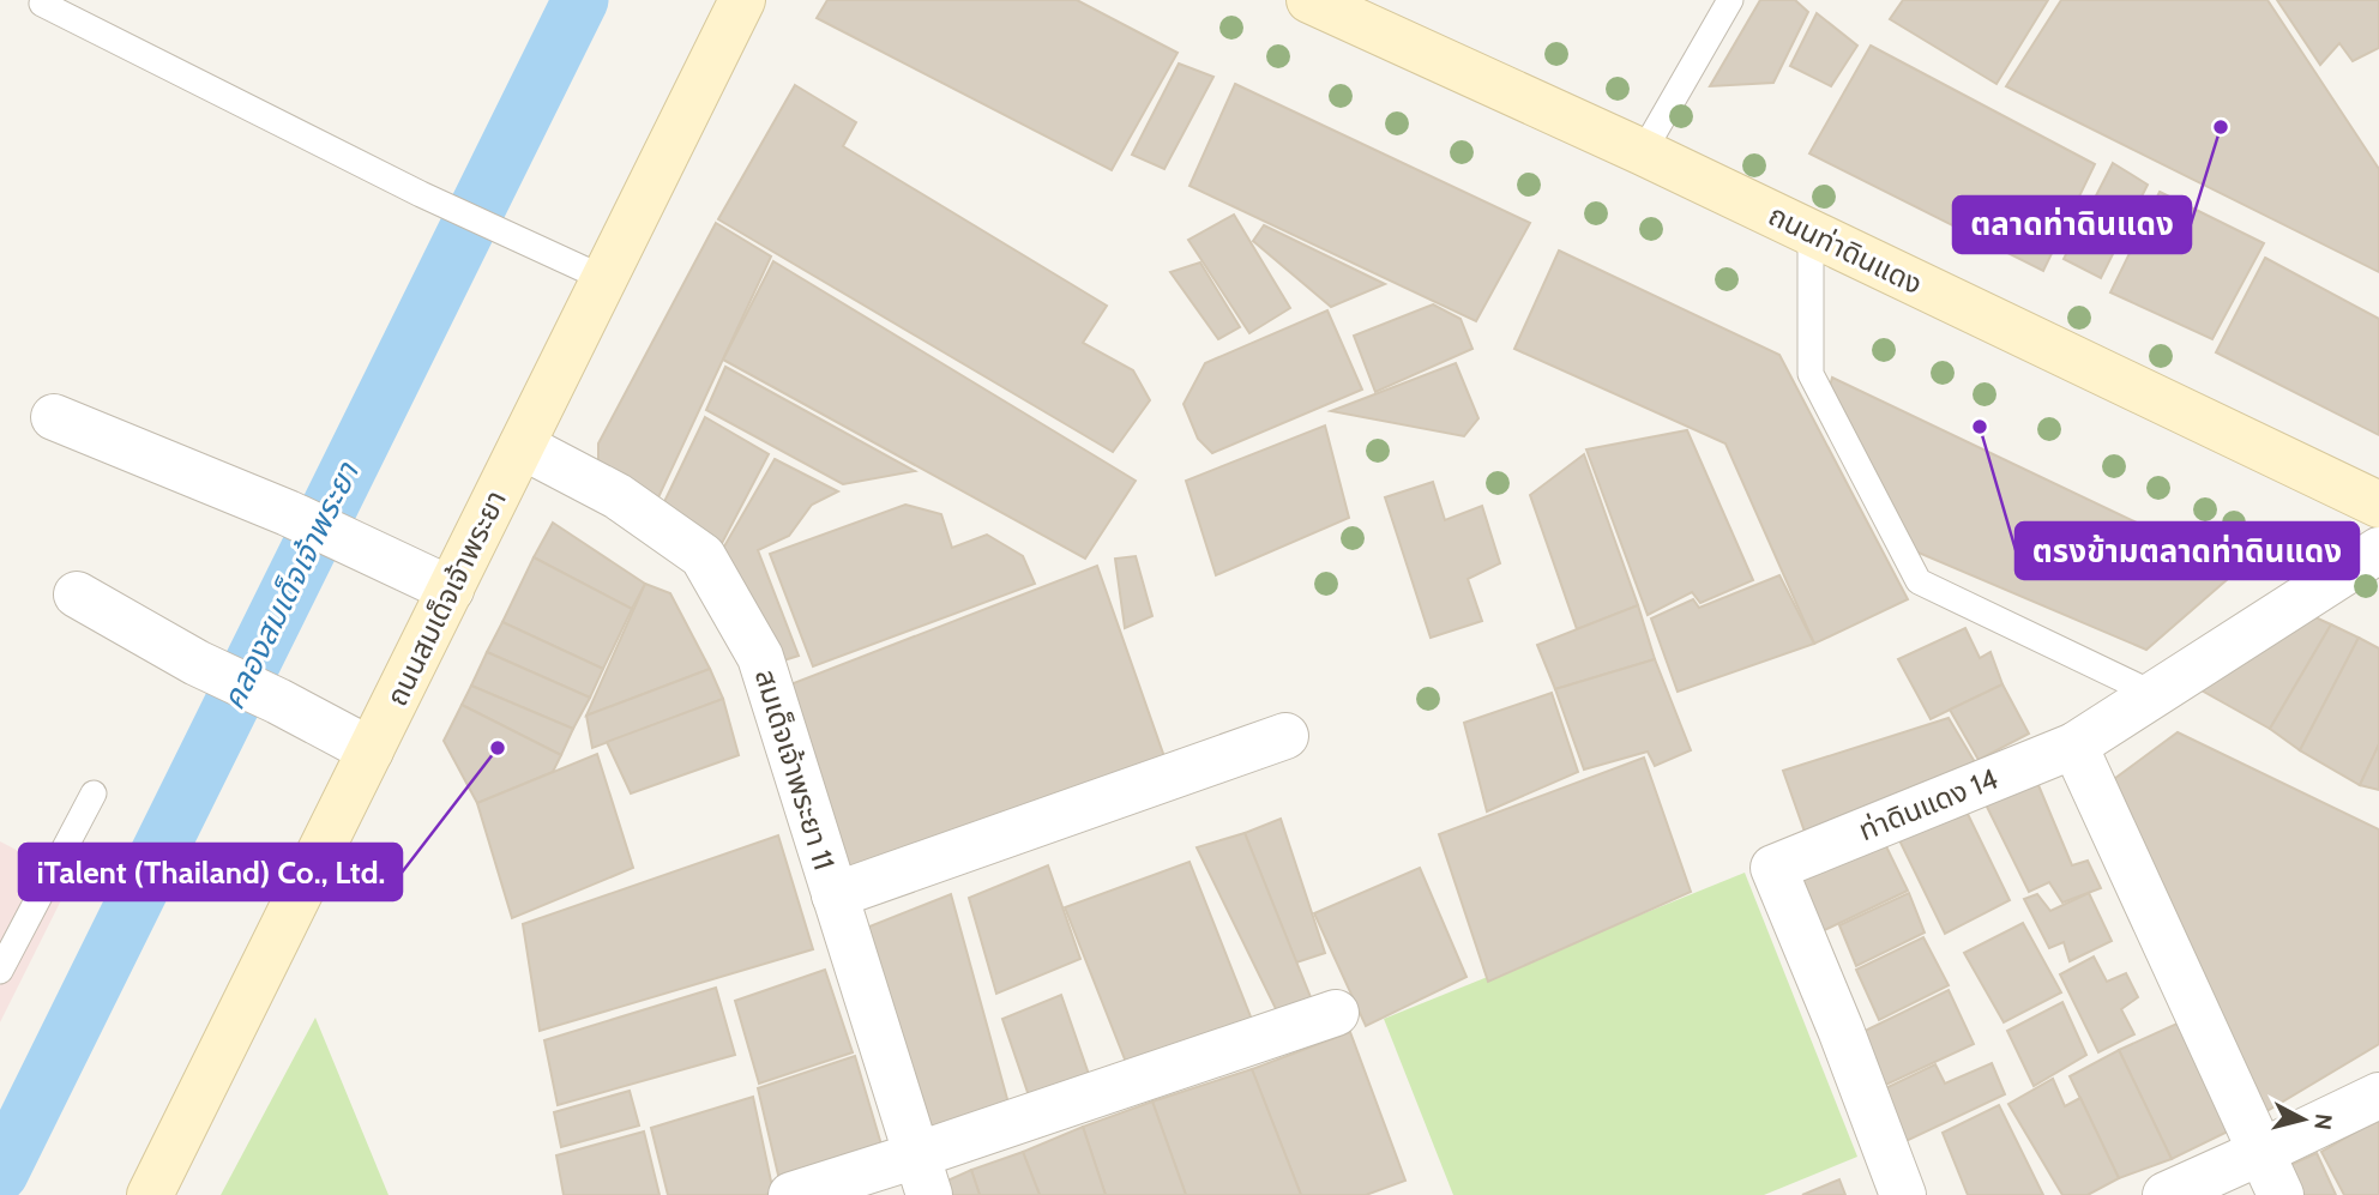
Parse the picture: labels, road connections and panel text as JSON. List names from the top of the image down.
{
  "streets": {
    "main road": ["ถนนท่าดินแดง", "ถนนสมเด็จเจ้าพระยา"],
    "street": ["สมเด็จเจ้าพระยา 11", "ท่าดินแดง 14"]
  },
  "crossings": [
    ["ถนนสมเด็จเจ้าพระยา", "สมเด็จเจ้าพระยา 11"]
  ],
  "water": ["คลองสมเด็จเจ้าพระยา"],
  "places": ["ตลาดท่าดินแดง", "ตรงข้ามตลาดท่าดินแดง", "iTalent (Thailand) Co., Ltd."],
  "north": "right"
}
